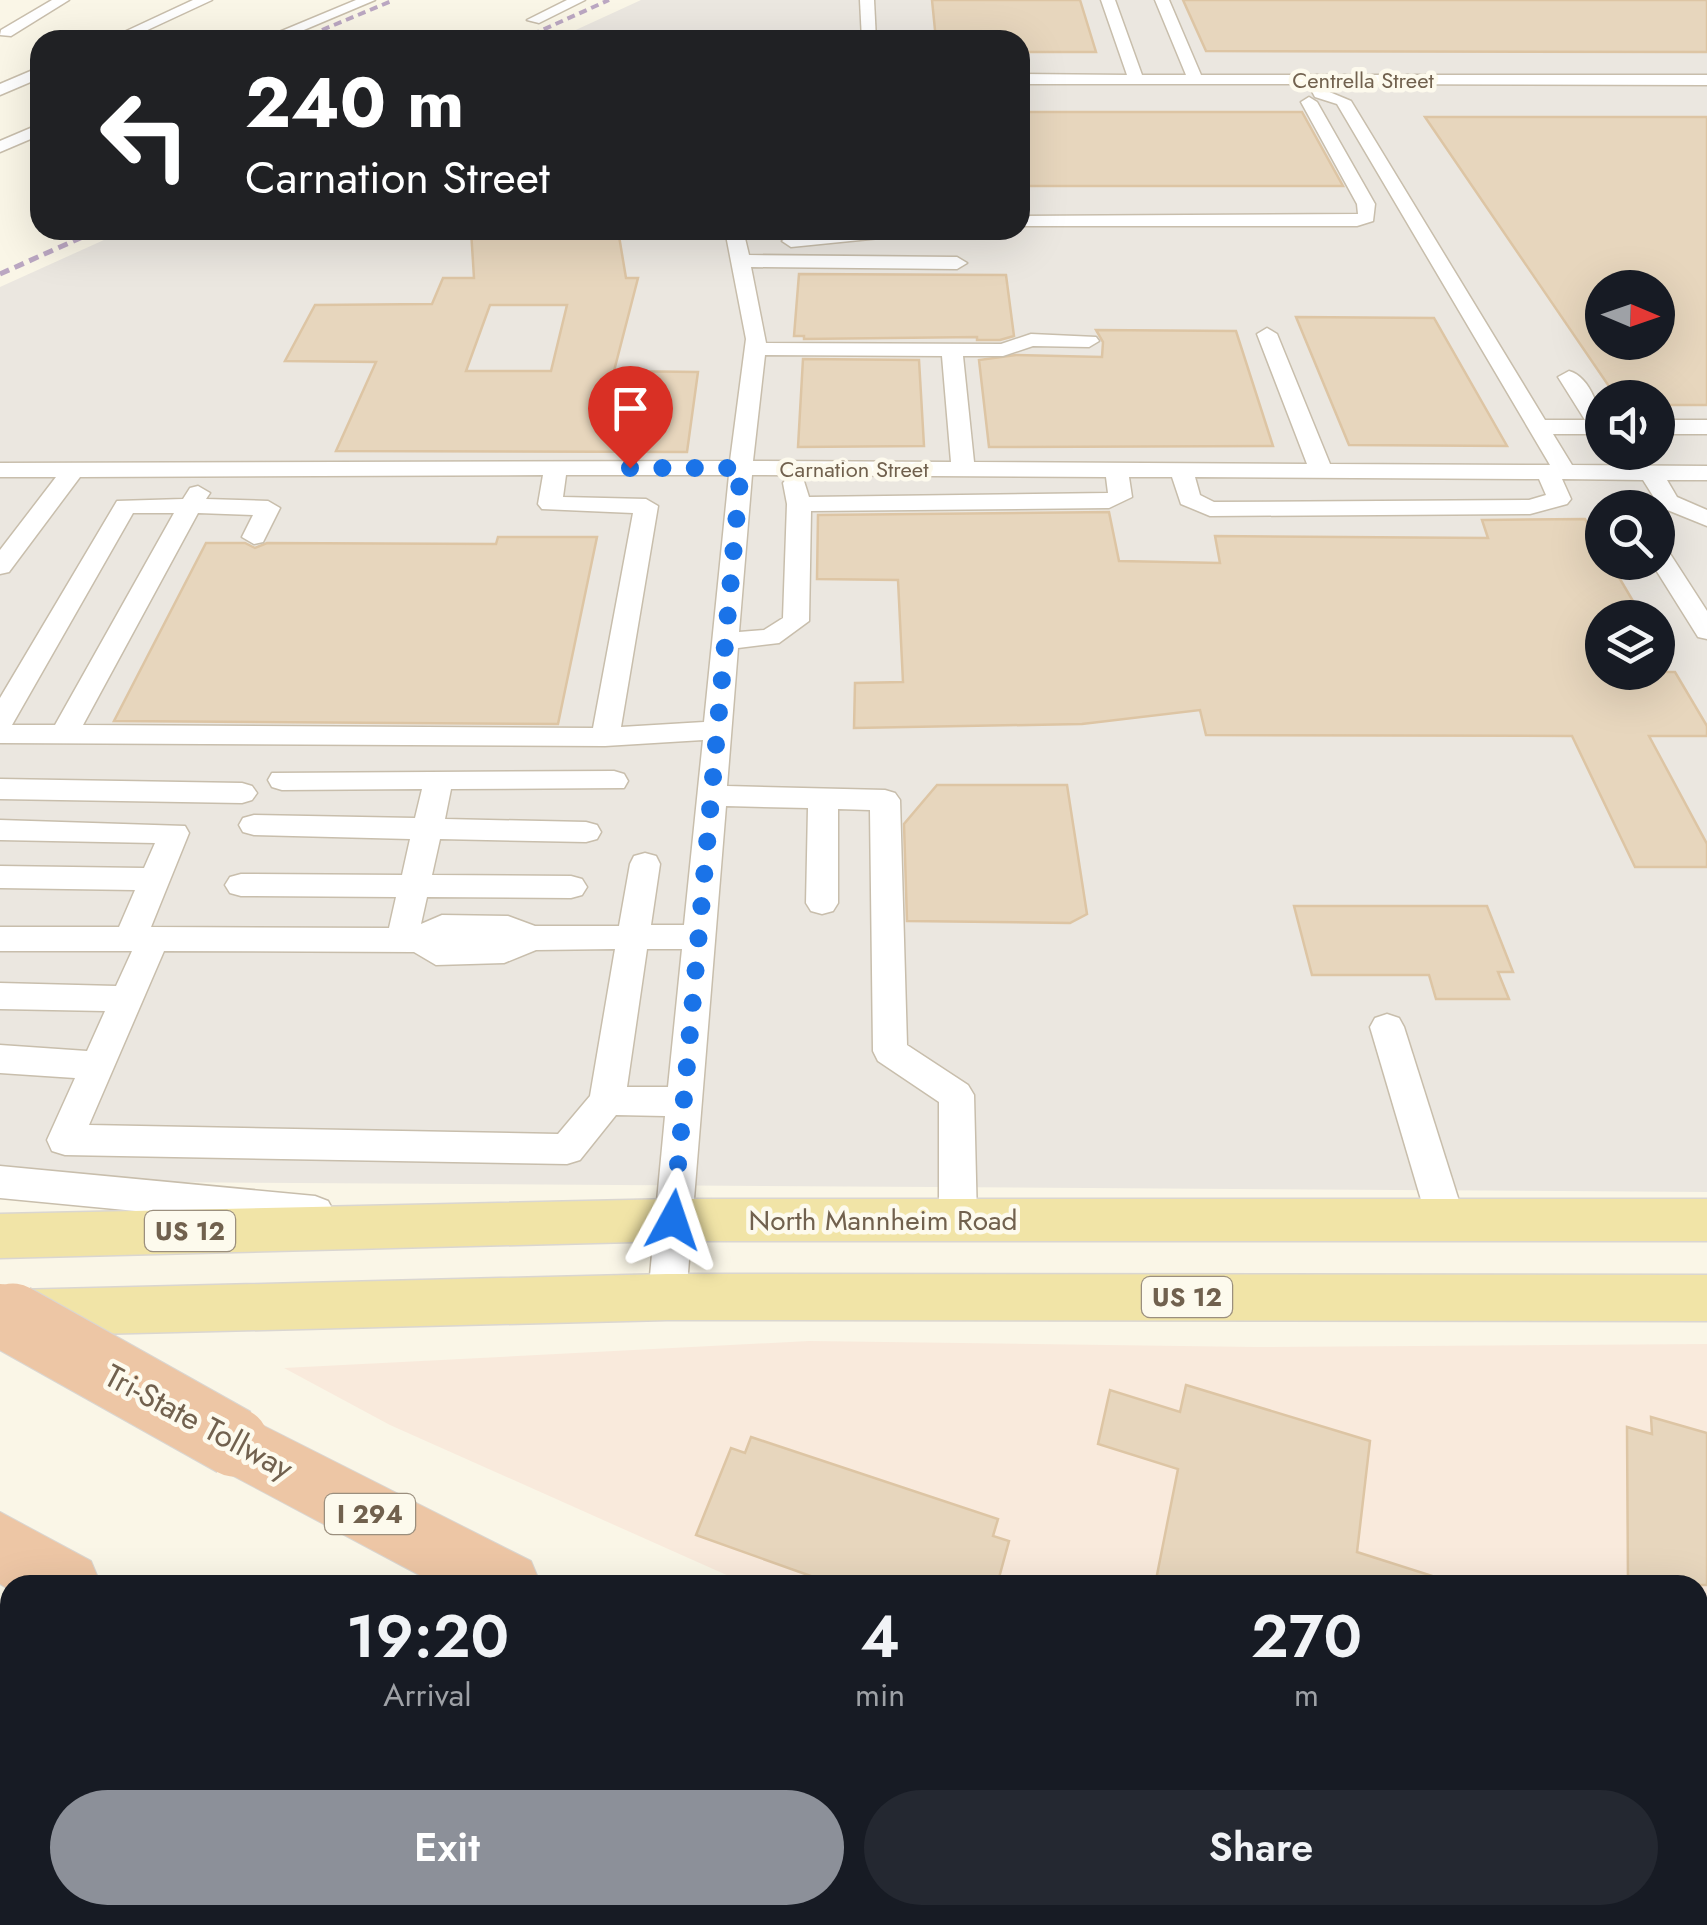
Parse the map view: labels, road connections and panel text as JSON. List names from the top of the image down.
{
  "streets": {
    "highway": ["Tri-State Tollway", "I 294"],
    "main road": ["North Mannheim Road", "US 12"],
    "street": ["Centrella Street", "Carnation Street"]
  },
  "crossings": [
    ["US 12", "Tri-State Tollway"]
  ],
  "north": "right",
  "page": {
    "turn": ["240 m", "Carnation Street"],
    "eta": [
      "19:20",
      "Arrival",
      "4",
      "min",
      "270",
      "m"
    ],
    "buttons": ["Exit", "Share"]
  }
}
